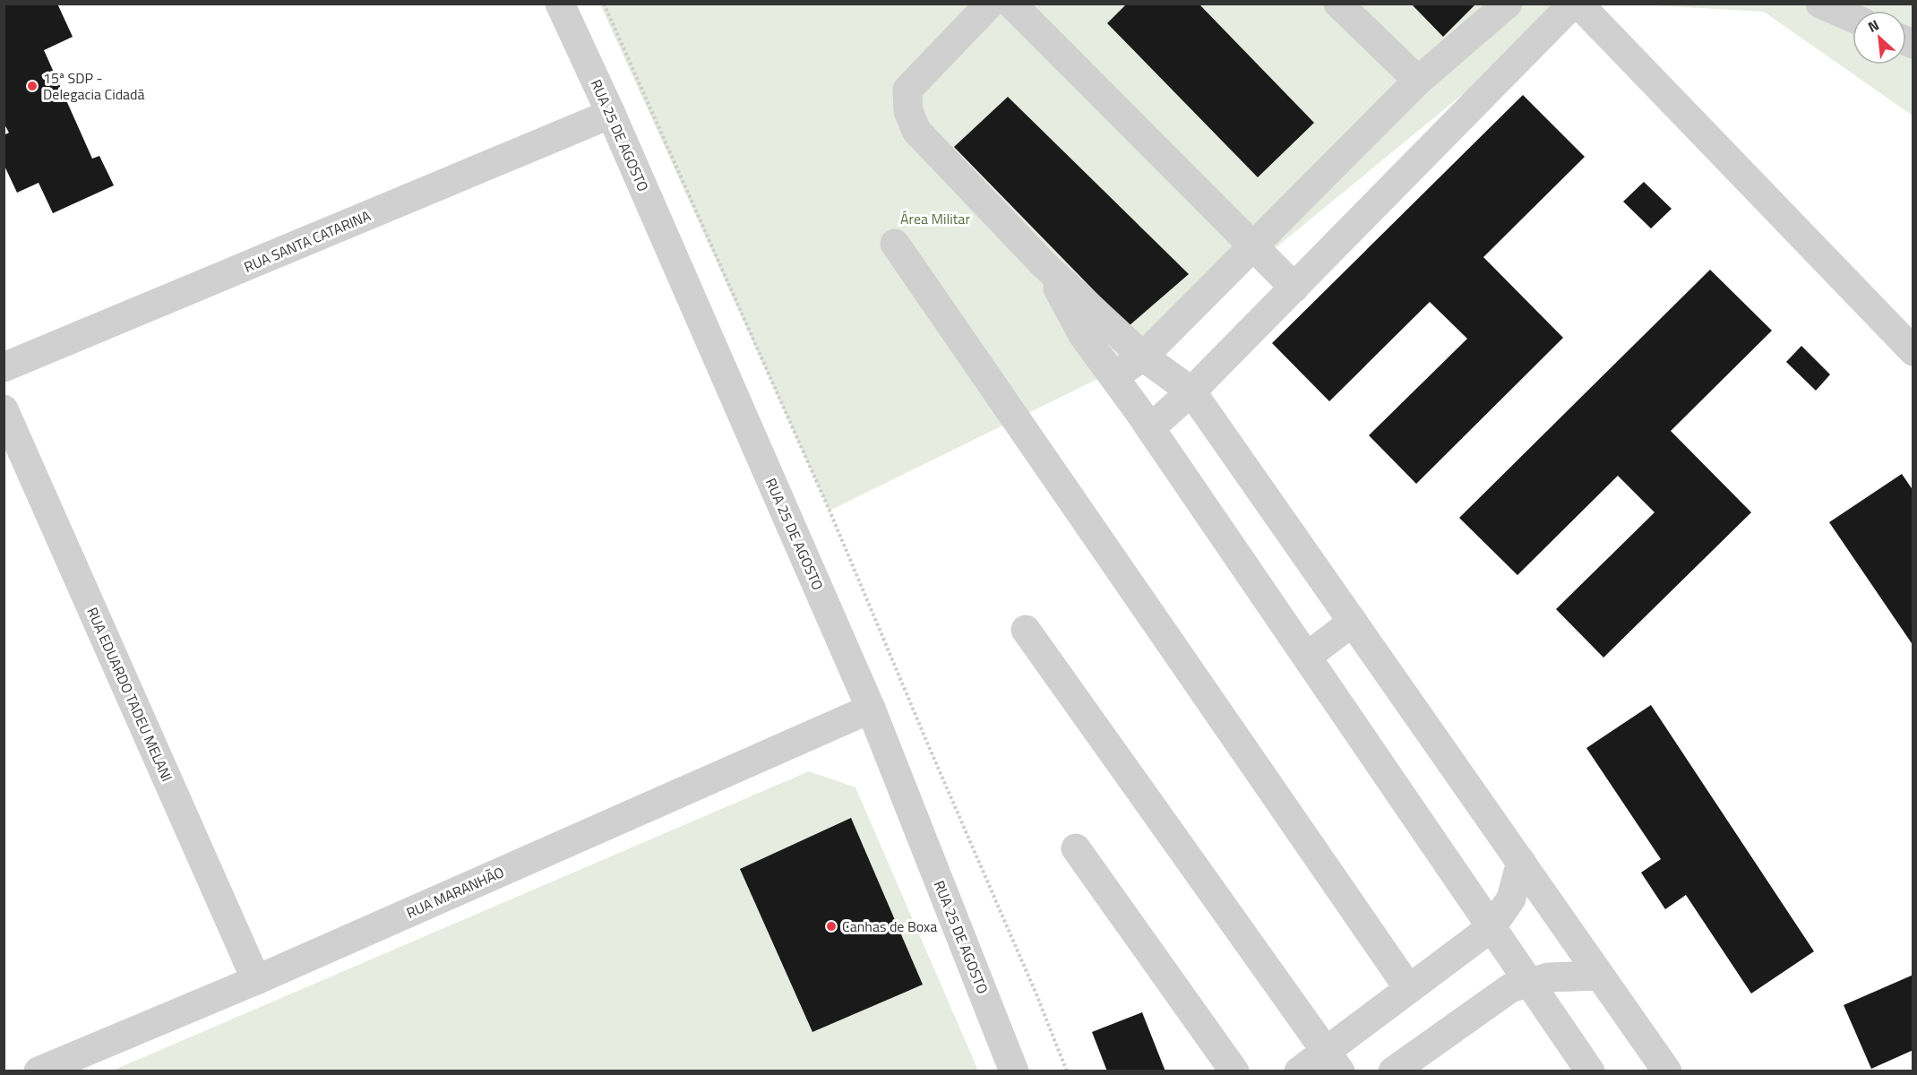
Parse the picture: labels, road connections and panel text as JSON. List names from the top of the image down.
{
  "streets": {
    "street": [
      "RUA 25 DE AGOSTO",
      "RUA SANTA CATARINA",
      "RUA EDUARDO TADEU MELANI",
      "RUA MARANHÃO"
    ]
  },
  "crossings": [
    ["RUA 25 DE AGOSTO", "RUA SANTA CATARINA"],
    ["RUA 25 DE AGOSTO", "RUA MARANHÃO"],
    ["RUA EDUARDO TADEU MELANI", "RUA MARANHÃO"]
  ],
  "parks": ["Área Militar"],
  "places": ["15ª SDP - Delegacia Cidadã", "Canhas de Boxa"],
  "north": "top left"
}
